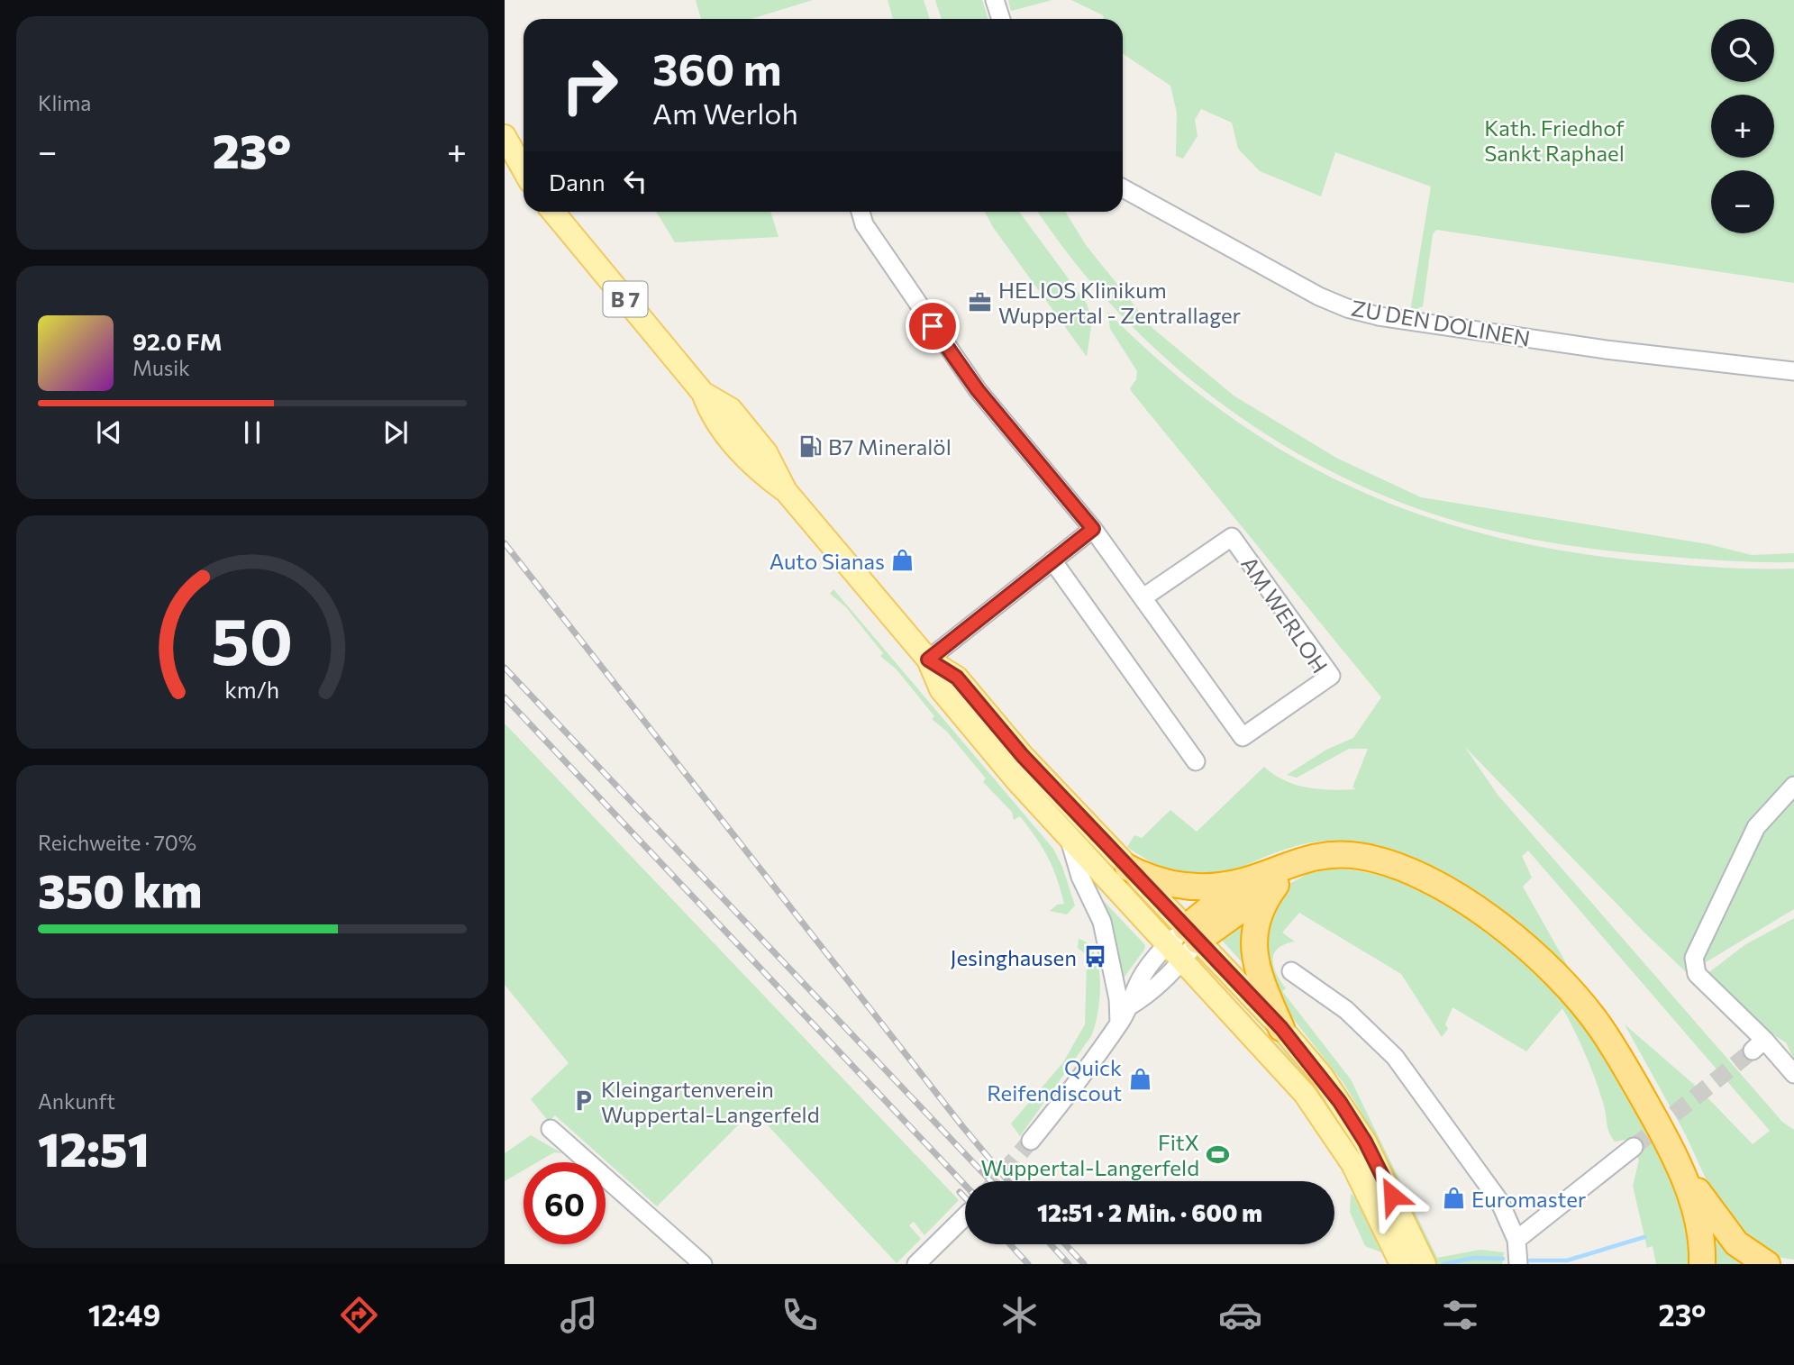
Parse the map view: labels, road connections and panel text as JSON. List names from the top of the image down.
{
  "streets": {
    "main road": ["B 7"],
    "street": ["ZU DEN DOLINEN", "AM WERLOH"]
  },
  "parks": ["Kath. Friedhof Sankt Raphael"],
  "places": {
    "office": ["HELIOS Klinikum Wuppertal - Zentrallager"],
    "fuel station": ["B7 Mineralöl"],
    "shop": ["Auto Sianas", "Quick Reifendiscout", "Euromaster"],
    "bus stop": ["Jesinghausen"],
    "parking": ["Kleingartenverein Wuppertal-Langerfeld"],
    "sports": ["FitX Wuppertal-Langerfeld"]
  },
  "page": {
    "tile": [
      "Klima",
      ["Reichweite · 70%", "350 km"],
      ["Ankunft", "12:51"]
    ],
    "map_buttons": ["+", "−"],
    "turn": ["360 m", "Am Werloh"],
    "heat": ["−", "23°", "+"],
    "then": "Dann",
    "song": ["92.0 FM", "Musik"],
    "limit": "60",
    "trip": "12:51 · 2 Min. · 600 m",
    "tabs": ["12:49", "23°"],
    "gauge": ["50", "km/h"]
  }
}
